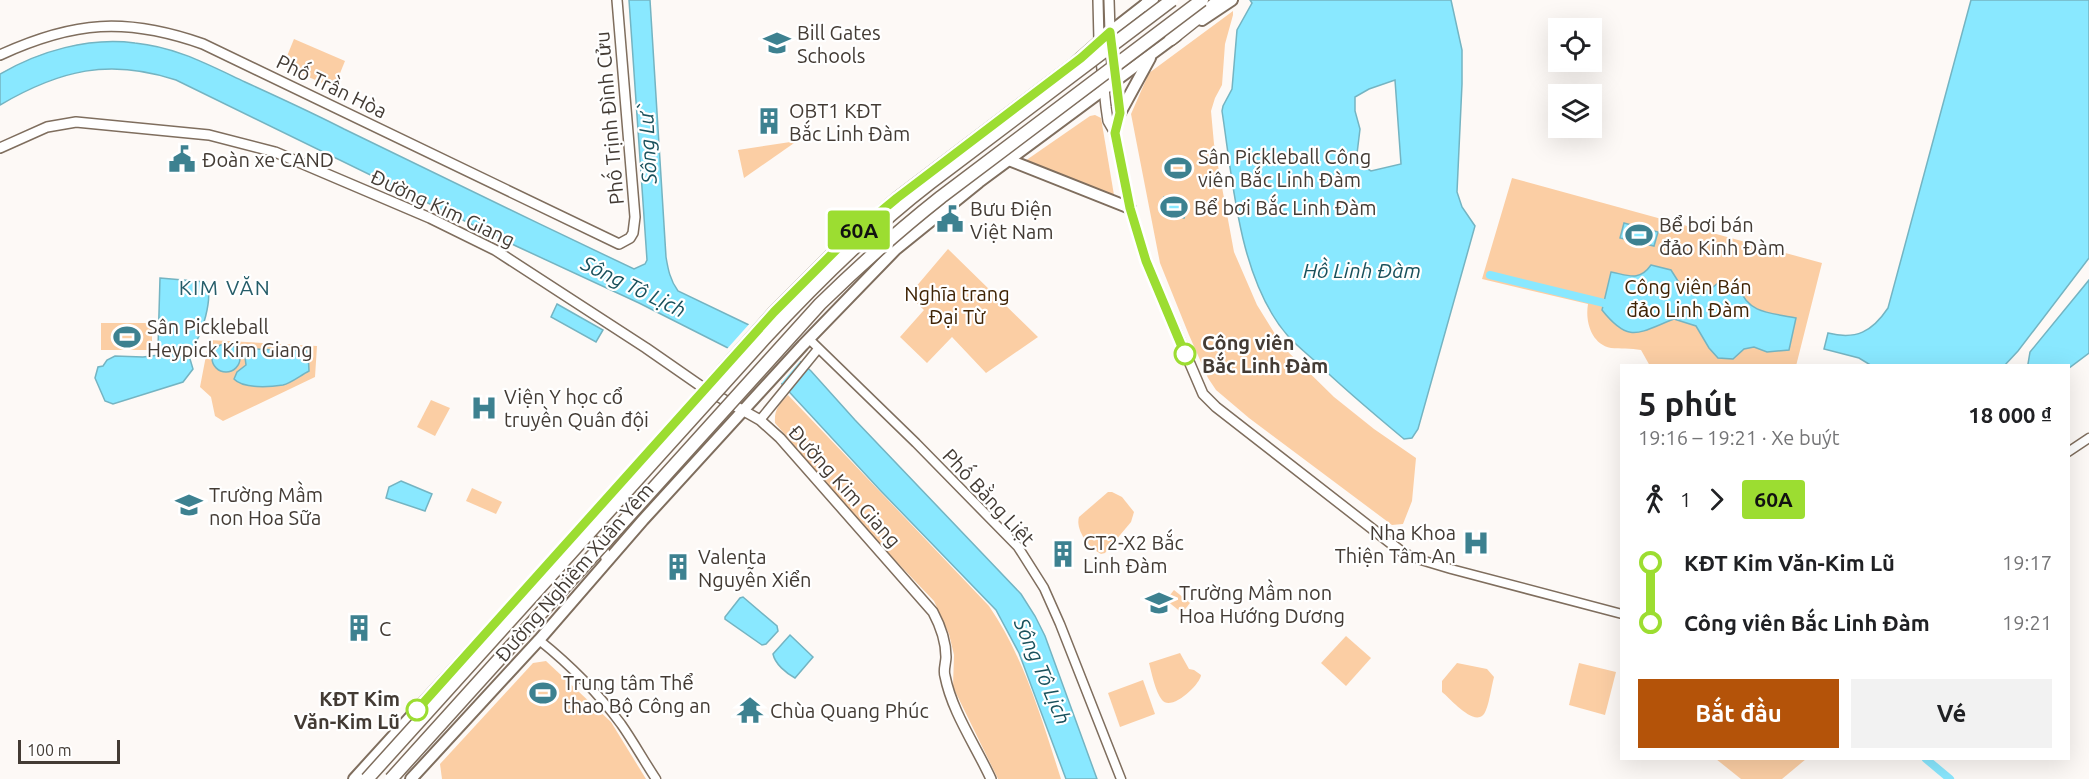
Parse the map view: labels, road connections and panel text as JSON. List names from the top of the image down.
{
  "streets": {
    "main road": [
      "Phố Trần Hòa",
      "Phố Trịnh Đình Cửu",
      "Đường Kim Giang",
      "Đường Nghiêm Xuân Yêm"
    ],
    "street": ["Phố Bằng Liệt"]
  },
  "crossings": [
    ["Phố Trần Hòa", "Phố Trịnh Đình Cửu"],
    ["Đường Kim Giang", "Đường Nghiêm Xuân Yêm"],
    ["Phố Bằng Liệt", "Đường Nghiêm Xuân Yêm"]
  ],
  "districts": ["KIM VĂN"],
  "water": ["Sông Lừ", "Hồ Linh Đàm", "Sông Tô Lịch"],
  "parks": ["Công viên Bán đảo Linh Đàm", "Nghĩa trang Đại Từ"],
  "places": {
    "school or university": ["Bill Gates Schools", "Trường Mầm non Hoa Sữa", "Trường Mầm non Hoa Hướng Dương"],
    "building": [
      "OBT1 KĐT Bắc Linh Đàm",
      "CT2-X2 Bắc Linh Đàm",
      "Valenta Nguyễn Xiển",
      "C"
    ],
    "public building": ["Đoàn xe CAND", "Bưu Điện Việt Nam"],
    "sports": [
      "Sân Pickleball Công viên Bắc Linh Đàm",
      "Bể bơi Bắc Linh Đàm",
      "Bể bơi bán đảo Kinh Đàm",
      "Sân Pickleball Heypick Kim Giang",
      "Trung tâm Thể thao Bộ Công an"
    ],
    "other": ["Công viên Bắc Linh Đàm", "KĐT Kim Văn-Kim Lũ"],
    "hospital": ["Viện Y học cổ truyền Quân đội", "Nha Khoa Thiện Tâm An"],
    "temple": ["Chùa Quang Phúc"]
  },
  "lines": ["bus line 60A"],
  "scale_bar": "100 m",
  "page": {
    "on_map": "60A",
    "heading": ["5 phút", "19:16 – 19:21 · Xe buýt", "18 000 ₫"],
    "legs": ["1", "60A"],
    "list": [
      {
        "name": "KĐT Kim Văn-Kim Lũ",
        "value": "19:17"
      },
      {
        "name": "Công viên Bắc Linh Đàm",
        "value": "19:21"
      }
    ],
    "buttons": ["Bắt đầu", "Vé"],
    "scale": "100 m"
  }
}
